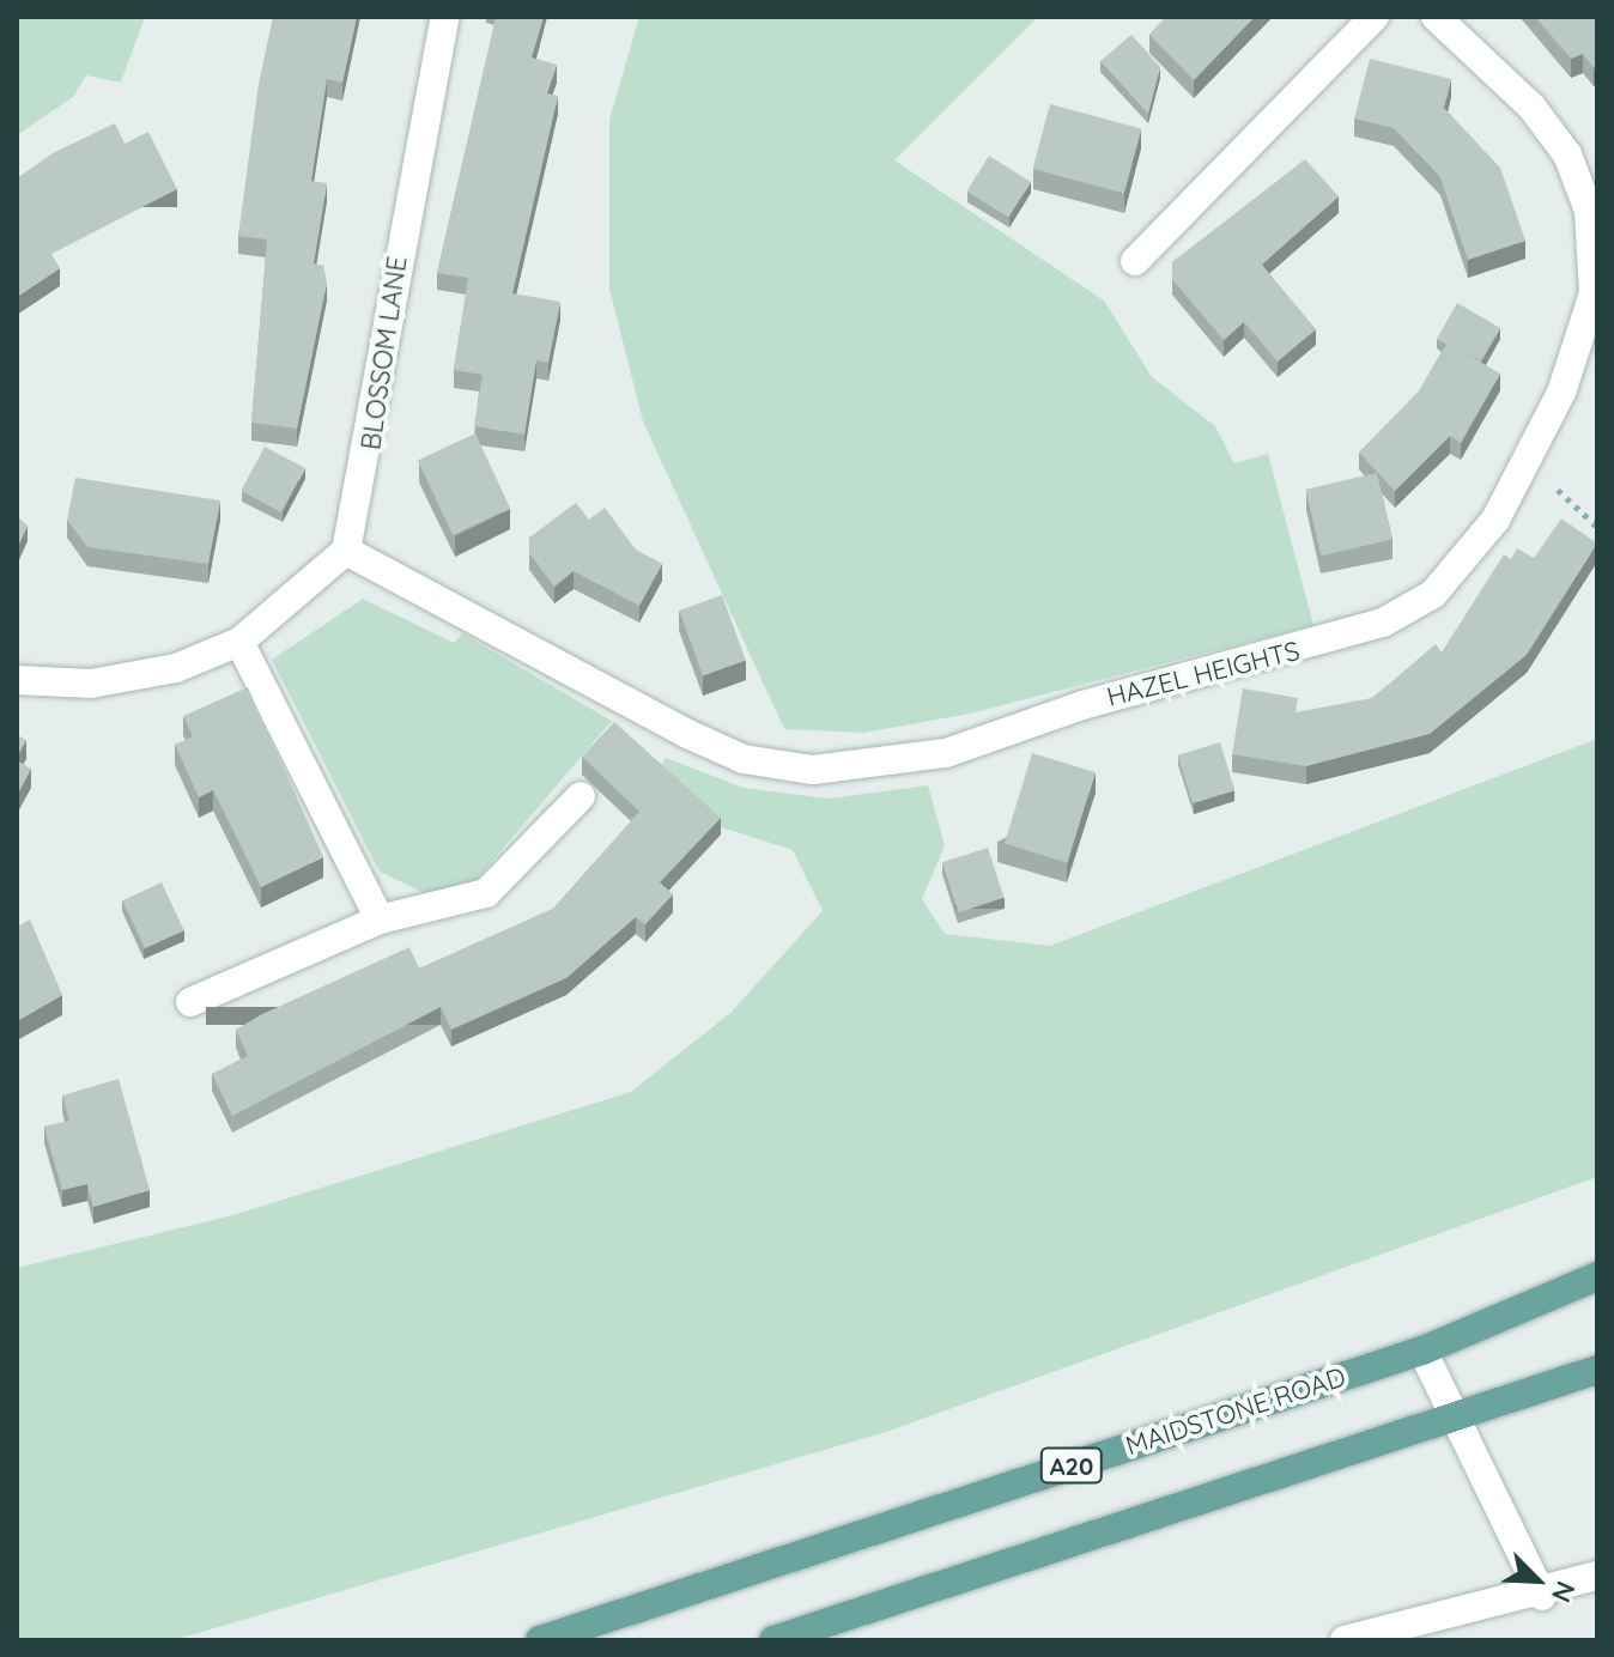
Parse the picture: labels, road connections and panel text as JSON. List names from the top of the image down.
{
  "streets": {
    "main road": ["MAIDSTONE ROAD", "A20"],
    "street": ["BLOSSOM LANE", "HAZEL HEIGHTS"]
  },
  "crossings": [
    ["BLOSSOM LANE", "HAZEL HEIGHTS"]
  ],
  "north": "bottom right"
}
